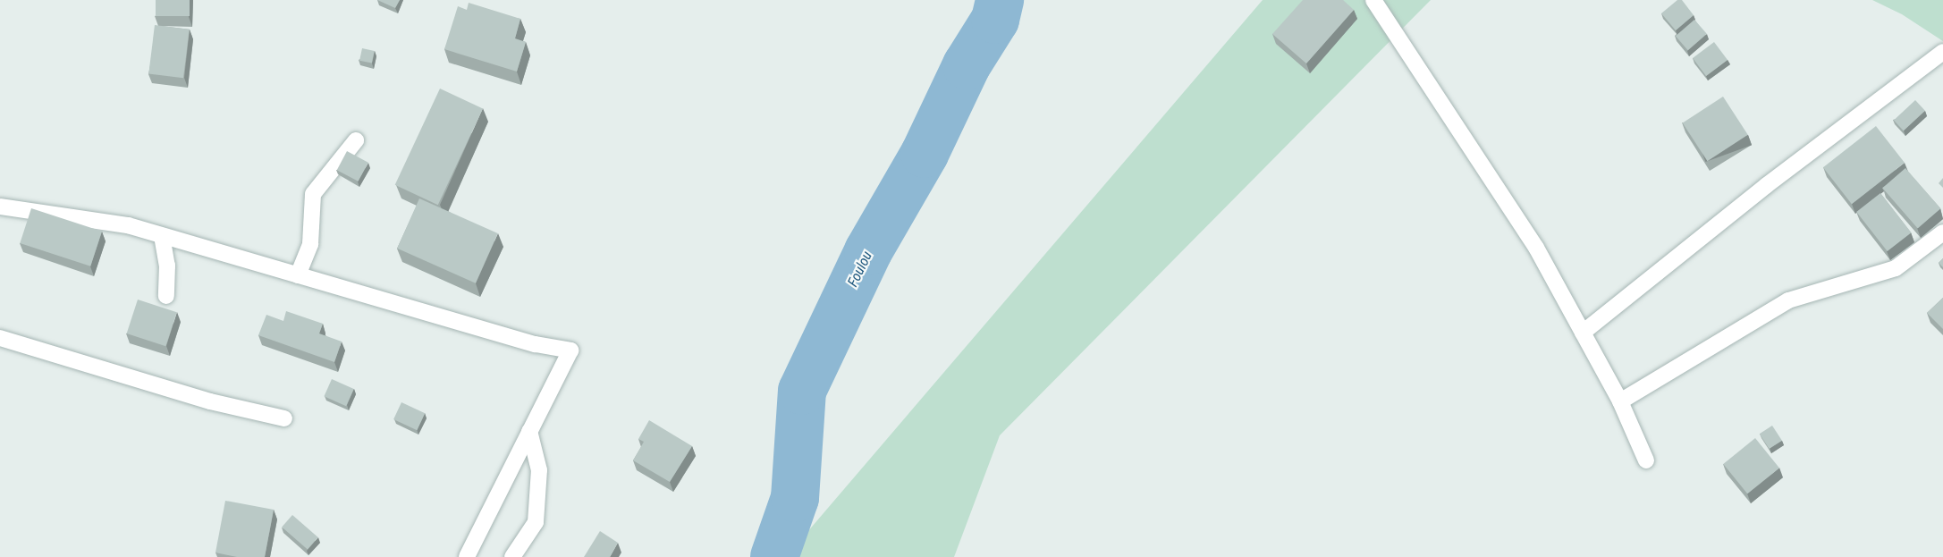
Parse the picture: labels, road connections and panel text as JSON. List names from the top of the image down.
{
  "water": ["Foulou"]
}
